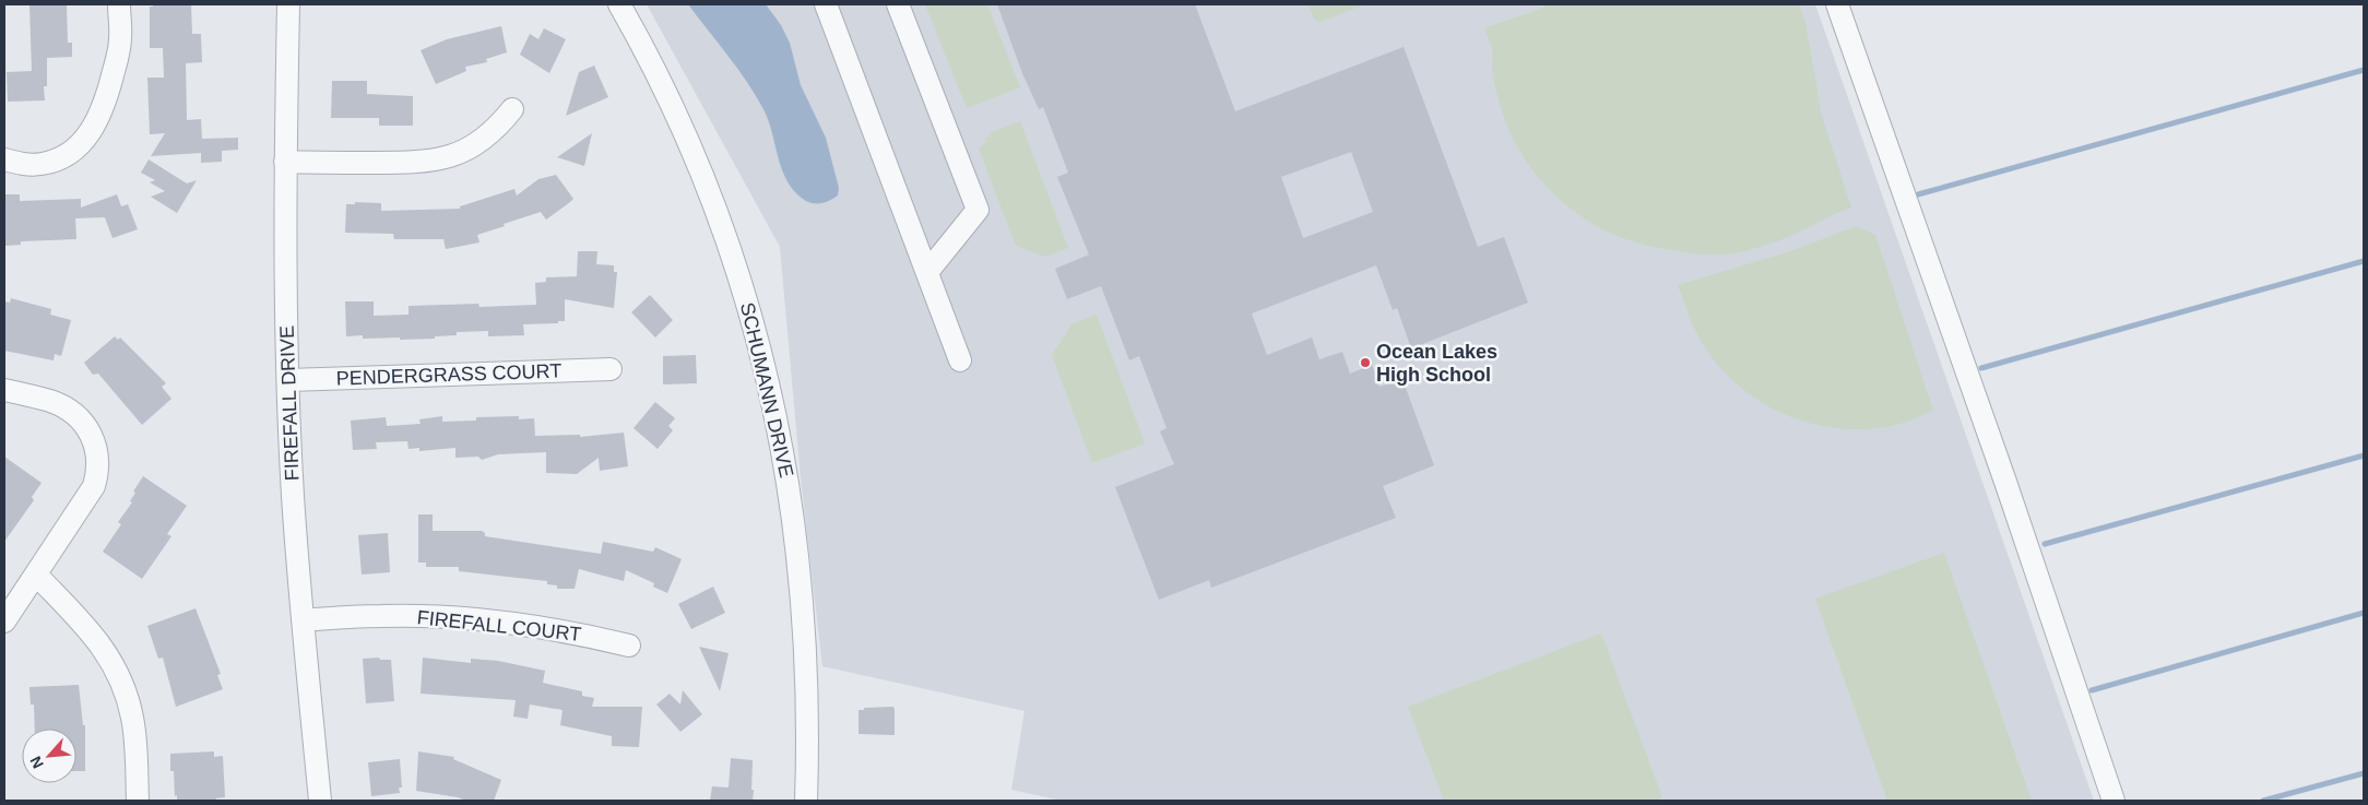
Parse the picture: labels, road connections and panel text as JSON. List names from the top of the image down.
{
  "streets": {
    "street": [
      "PENDERGRASS COURT",
      "SCHUMANN DRIVE",
      "FIREFALL DRIVE",
      "FIREFALL COURT"
    ]
  },
  "crossings": [
    ["PENDERGRASS COURT", "FIREFALL DRIVE"],
    ["FIREFALL DRIVE", "FIREFALL COURT"]
  ],
  "places": ["Ocean Lakes High School"],
  "north": "bottom left"
}
